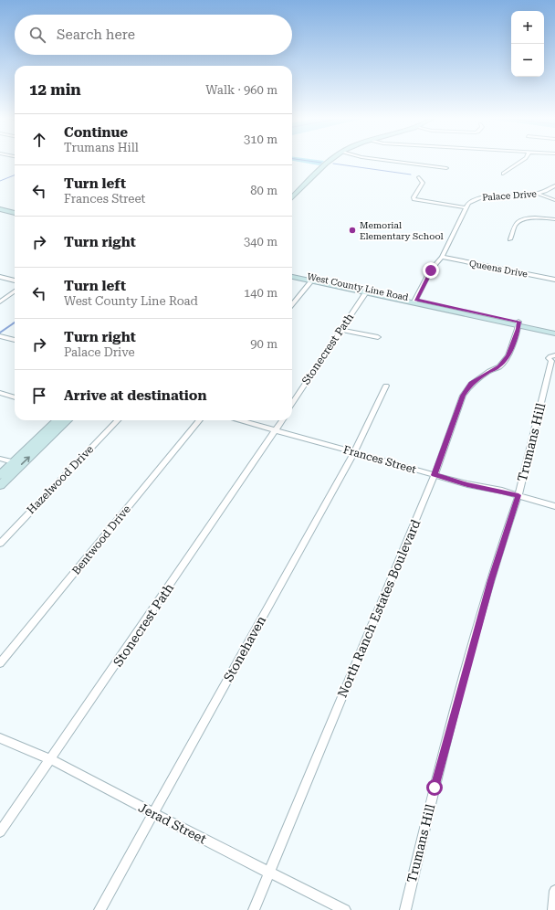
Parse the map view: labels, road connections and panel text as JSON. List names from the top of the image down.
{
  "streets": {
    "street": [
      "Palace Drive",
      "Queens Drive",
      "West County Line Road",
      "Stonecrest Path",
      "Trumans Hill",
      "Frances Street",
      "Hazelwood Drive",
      "Bentwood Drive",
      "North Ranch Estates Boulevard",
      "Stonehaven",
      "Jerad Street"
    ]
  },
  "crossings": [
    ["West County Line Road", "Stonecrest Path"],
    ["West County Line Road", "North Ranch Estates Boulevard"],
    ["Stonecrest Path", "Frances Street"],
    ["Stonecrest Path", "Jerad Street"],
    ["Trumans Hill", "Frances Street"],
    ["Frances Street", "North Ranch Estates Boulevard"],
    ["Frances Street", "Stonehaven"],
    ["North Ranch Estates Boulevard", "Jerad Street"],
    ["Stonehaven", "Jerad Street"]
  ],
  "places": ["Memorial Elementary School"],
  "page": {
    "map_buttons": ["+", "−"],
    "search": "Search here",
    "heading": ["12 min", "Walk · 960 m"],
    "list": [
      ["Continue", "Trumans Hill", "310 m"],
      ["Turn left", "Frances Street", "80 m"],
      ["Turn right", "340 m"],
      ["Turn left", "West County Line Road", "140 m"],
      ["Turn right", "Palace Drive", "90 m"],
      "Arrive at destination"
    ]
  }
}
